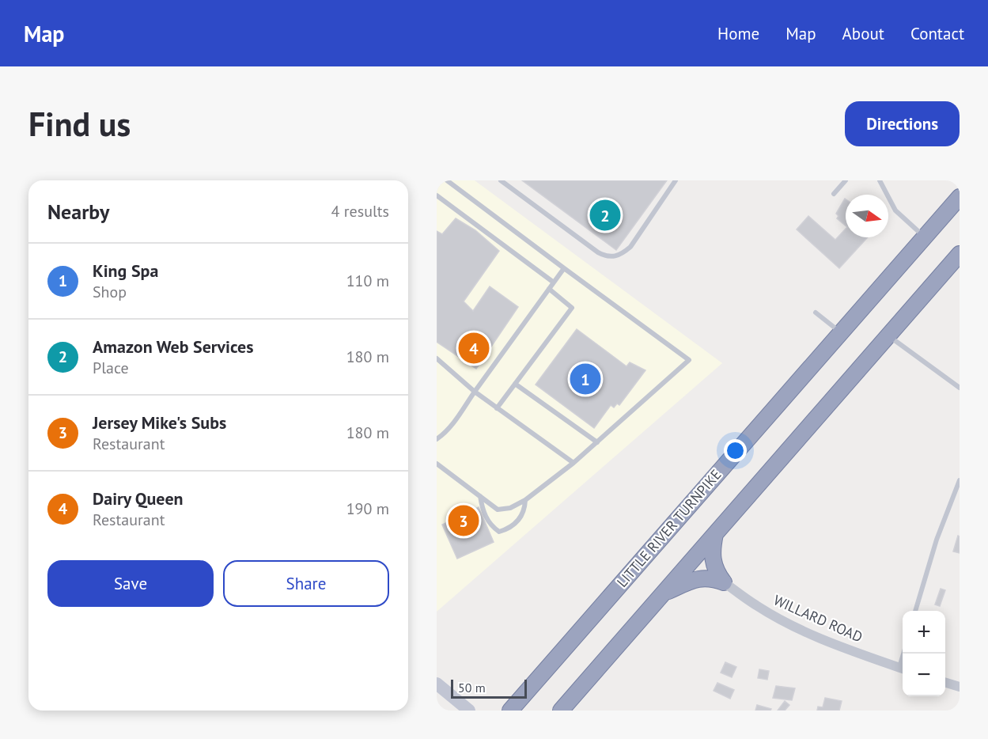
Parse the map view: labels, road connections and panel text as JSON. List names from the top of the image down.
{
  "streets": {
    "highway": ["LITTLE RIVER TURNPIKE"],
    "street": ["WILLARD ROAD"]
  },
  "scale_bar": "50 m",
  "north": "right",
  "page": {
    "header": "Map",
    "nav": [
      "Home",
      "Map",
      "About",
      "Contact"
    ],
    "buttons": [
      "Directions",
      ["Save", "Share"]
    ],
    "title": "Find us",
    "heading": ["Nearby", "4 results"],
    "pins": [
      "2",
      "4",
      "1",
      "3"
    ],
    "list": [
      {
        "mark": "1",
        "name": "King Spa",
        "note": "Shop",
        "value": "110 m"
      },
      {
        "mark": "2",
        "name": "Amazon Web Services",
        "note": "Place",
        "value": "180 m"
      },
      {
        "mark": "3",
        "name": "Jersey Mike's Subs",
        "note": "Restaurant",
        "value": "180 m"
      },
      {
        "mark": "4",
        "name": "Dairy Queen",
        "note": "Restaurant",
        "value": "190 m"
      }
    ],
    "map_buttons": ["+", "−"],
    "scale": "50 m"
  }
}
